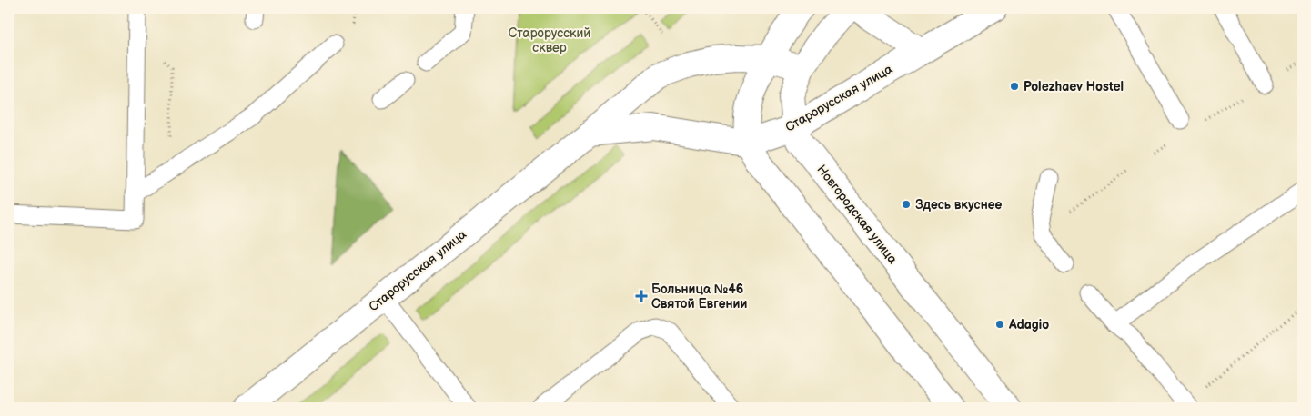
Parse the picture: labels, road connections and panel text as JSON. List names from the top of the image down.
{
  "streets": {
    "street": ["Старорусская улица", "Новгородская улица"]
  },
  "crossings": [
    ["Старорусская улица", "Новгородская улица"]
  ],
  "parks": ["Старорусский сквер"],
  "places": {
    "other": ["Polezhaev Hostel", "Здесь вкуснее", "Adagio"],
    "health": ["Больница №46 Святой Евгении"]
  }
}
